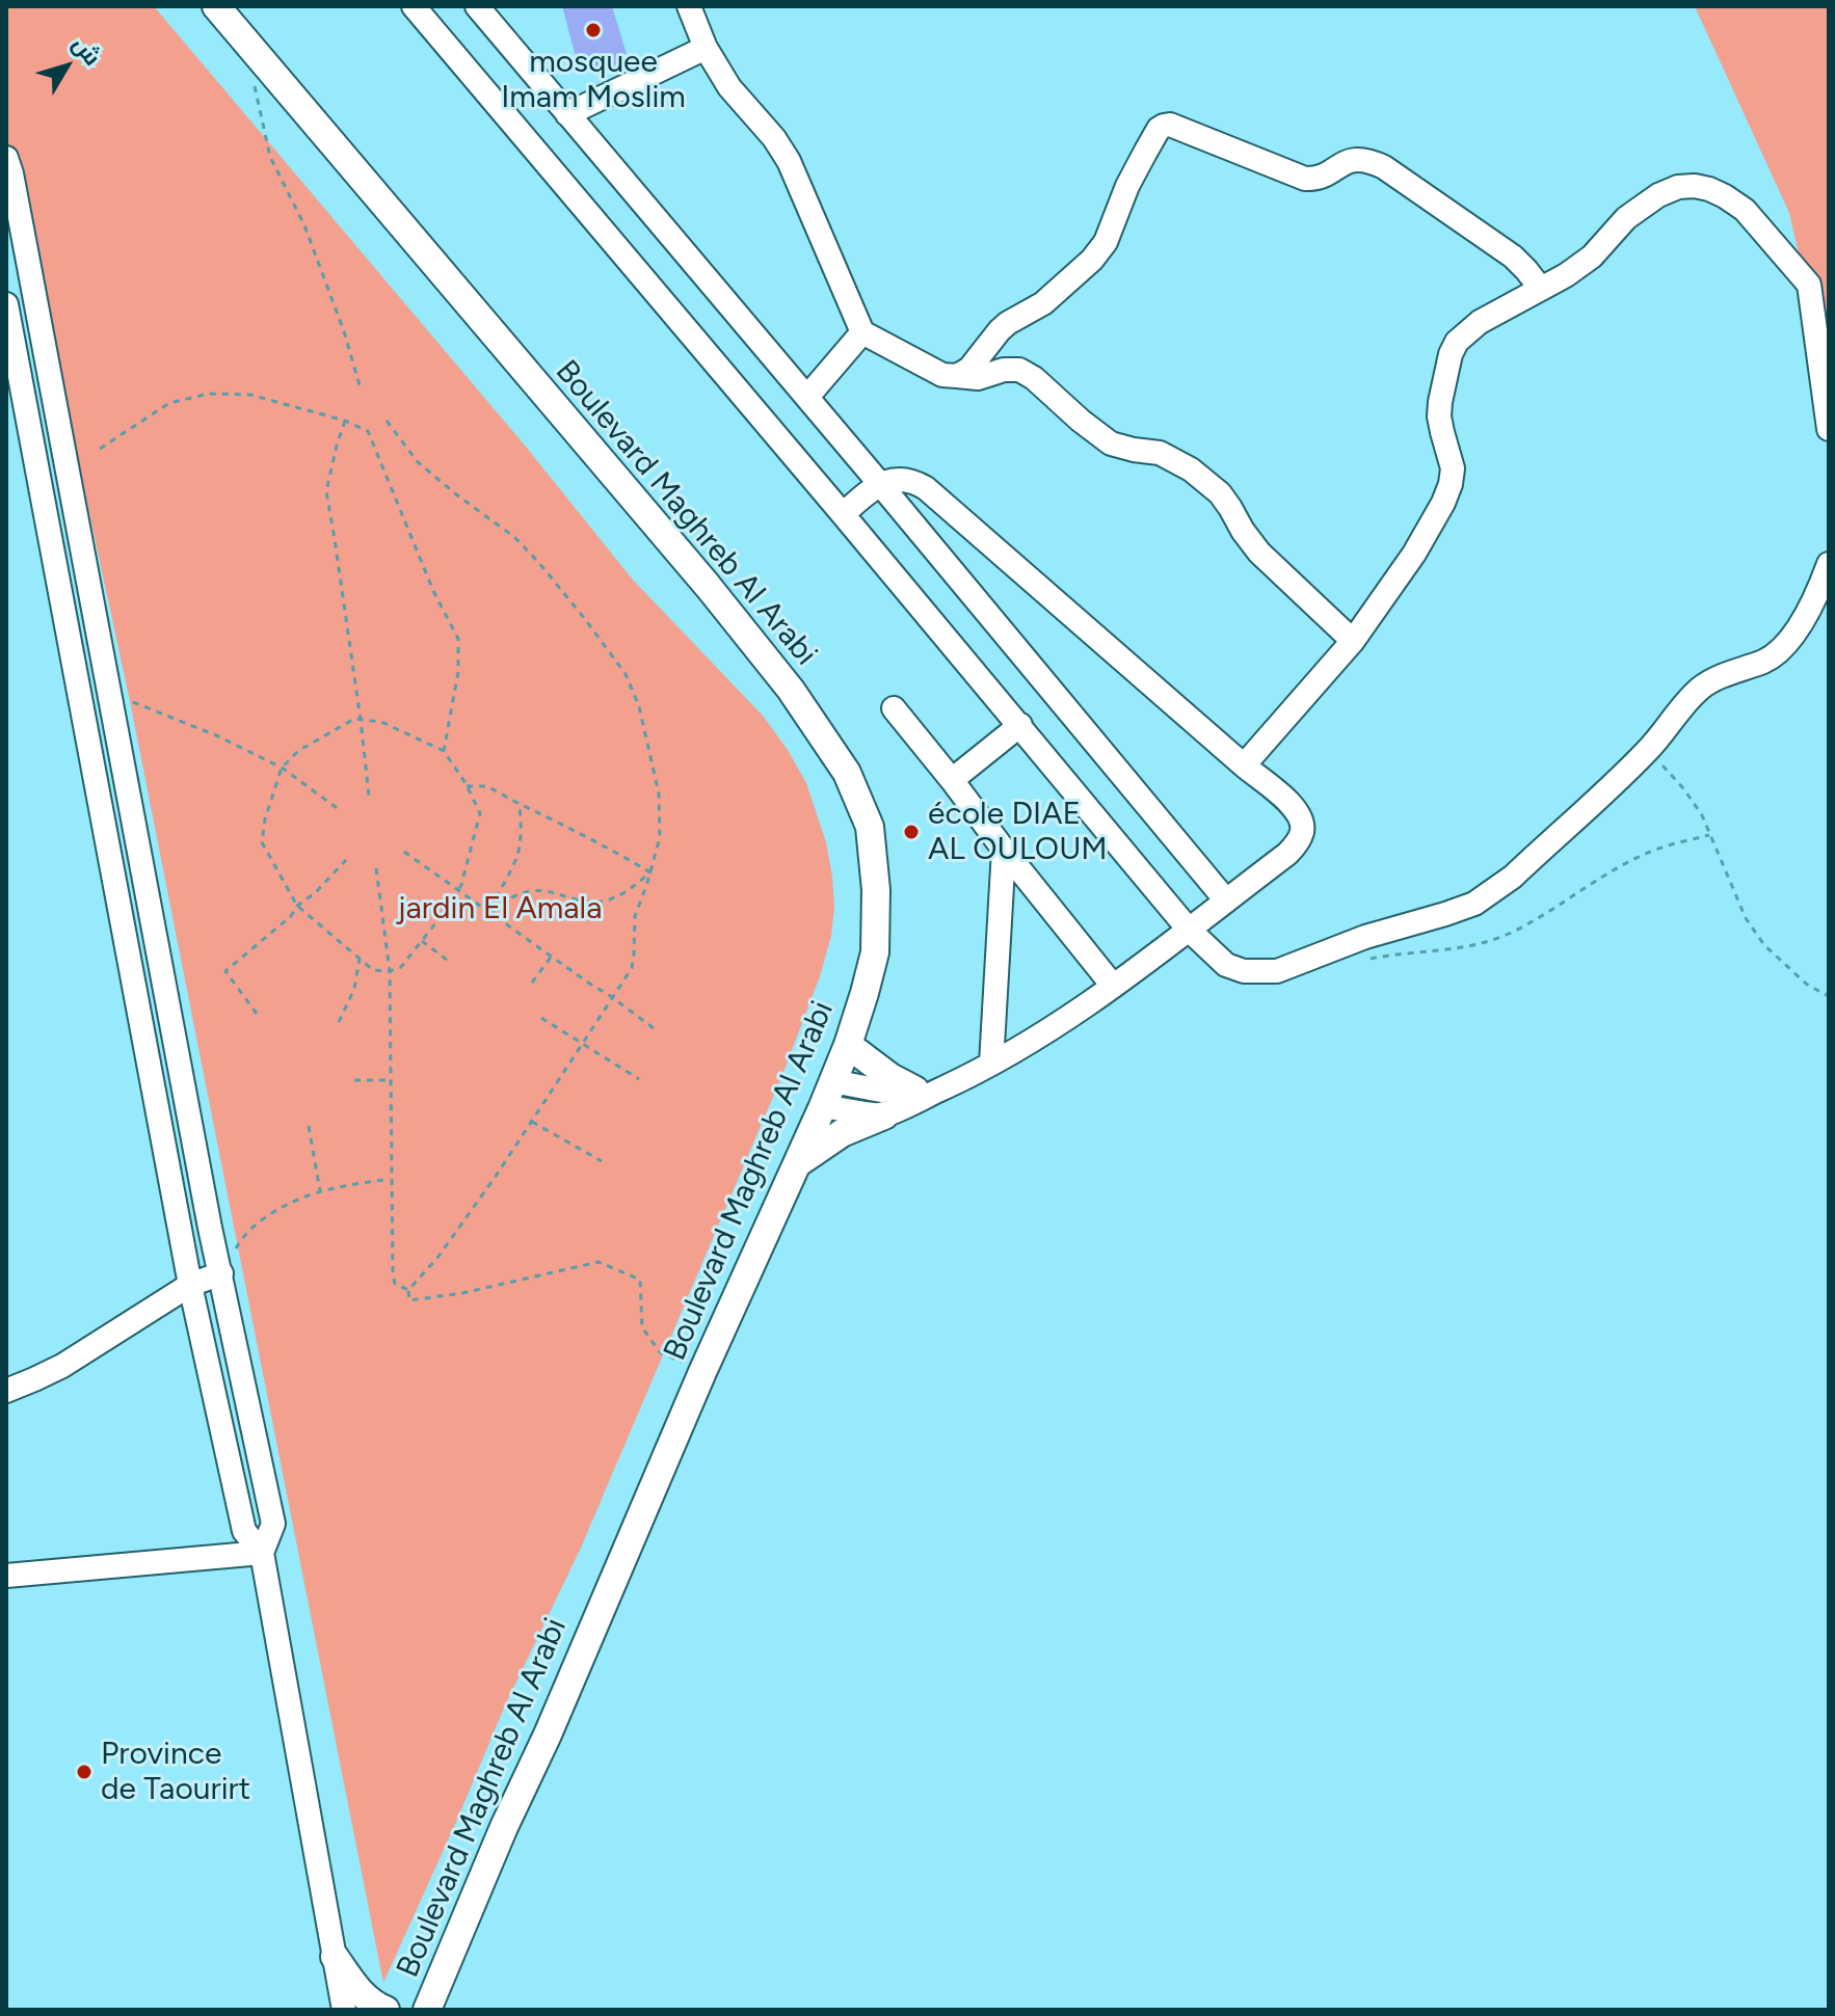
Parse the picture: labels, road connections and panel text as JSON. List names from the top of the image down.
{
  "streets": {
    "main road": ["Boulevard Maghreb Al Arabi"]
  },
  "parks": ["jardin El Amala"],
  "places": ["mosquee Imam Moslim", "école DIAE AL OULOUM", "Province de Taourirt"],
  "north": "top right"
}
